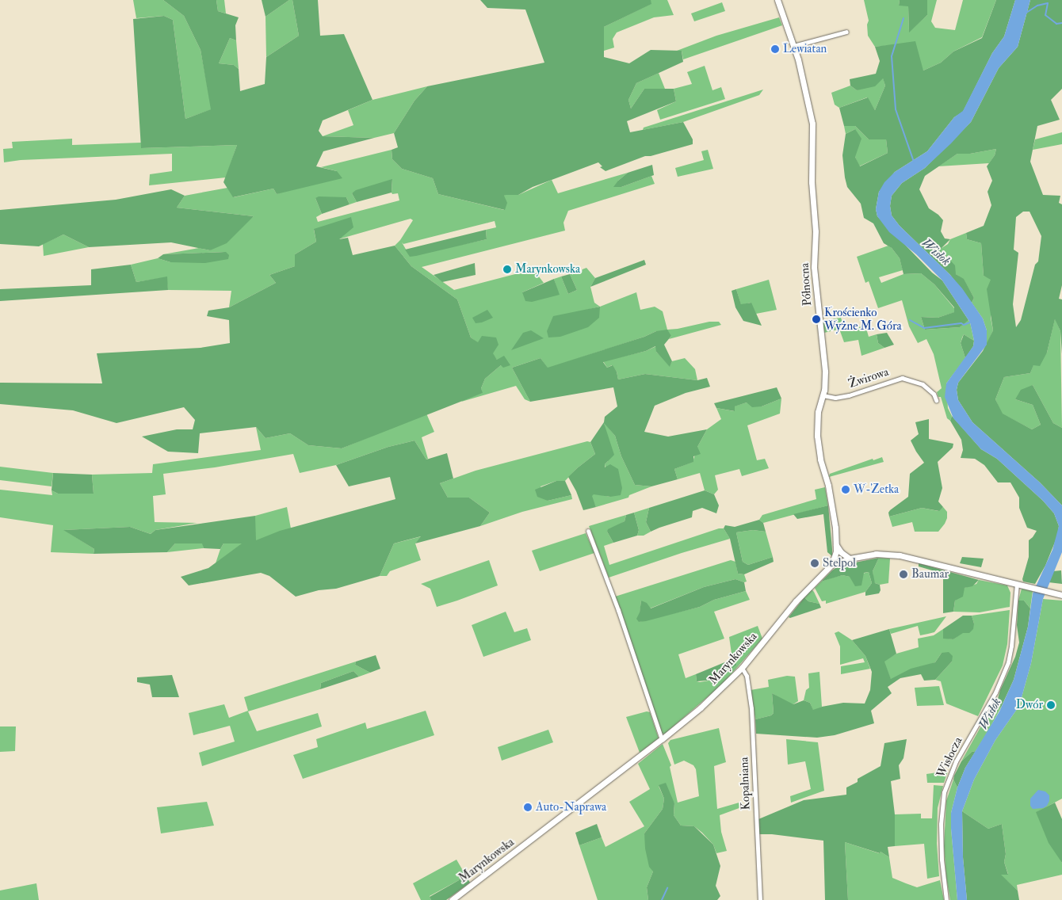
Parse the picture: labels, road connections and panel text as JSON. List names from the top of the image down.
{
  "streets": {
    "street": [
      "Północna",
      "Żwirowa",
      "Marynkowska",
      "Wisłocza",
      "Kopalniana"
    ]
  },
  "crossings": [
    ["Północna", "Żwirowa"],
    ["Północna", "Marynkowska"],
    ["Marynkowska", "Wisłocza"],
    ["Marynkowska", "Kopalniana"]
  ],
  "water": ["Wisłok"],
  "places": [
    "Lewiatan",
    "Marynkowska",
    "Krościenko Wyżne M. Góra",
    "W-Zetka",
    "Stelpol",
    "Baumar",
    "Dwór",
    "Auto-Naprawa"
  ]
}
